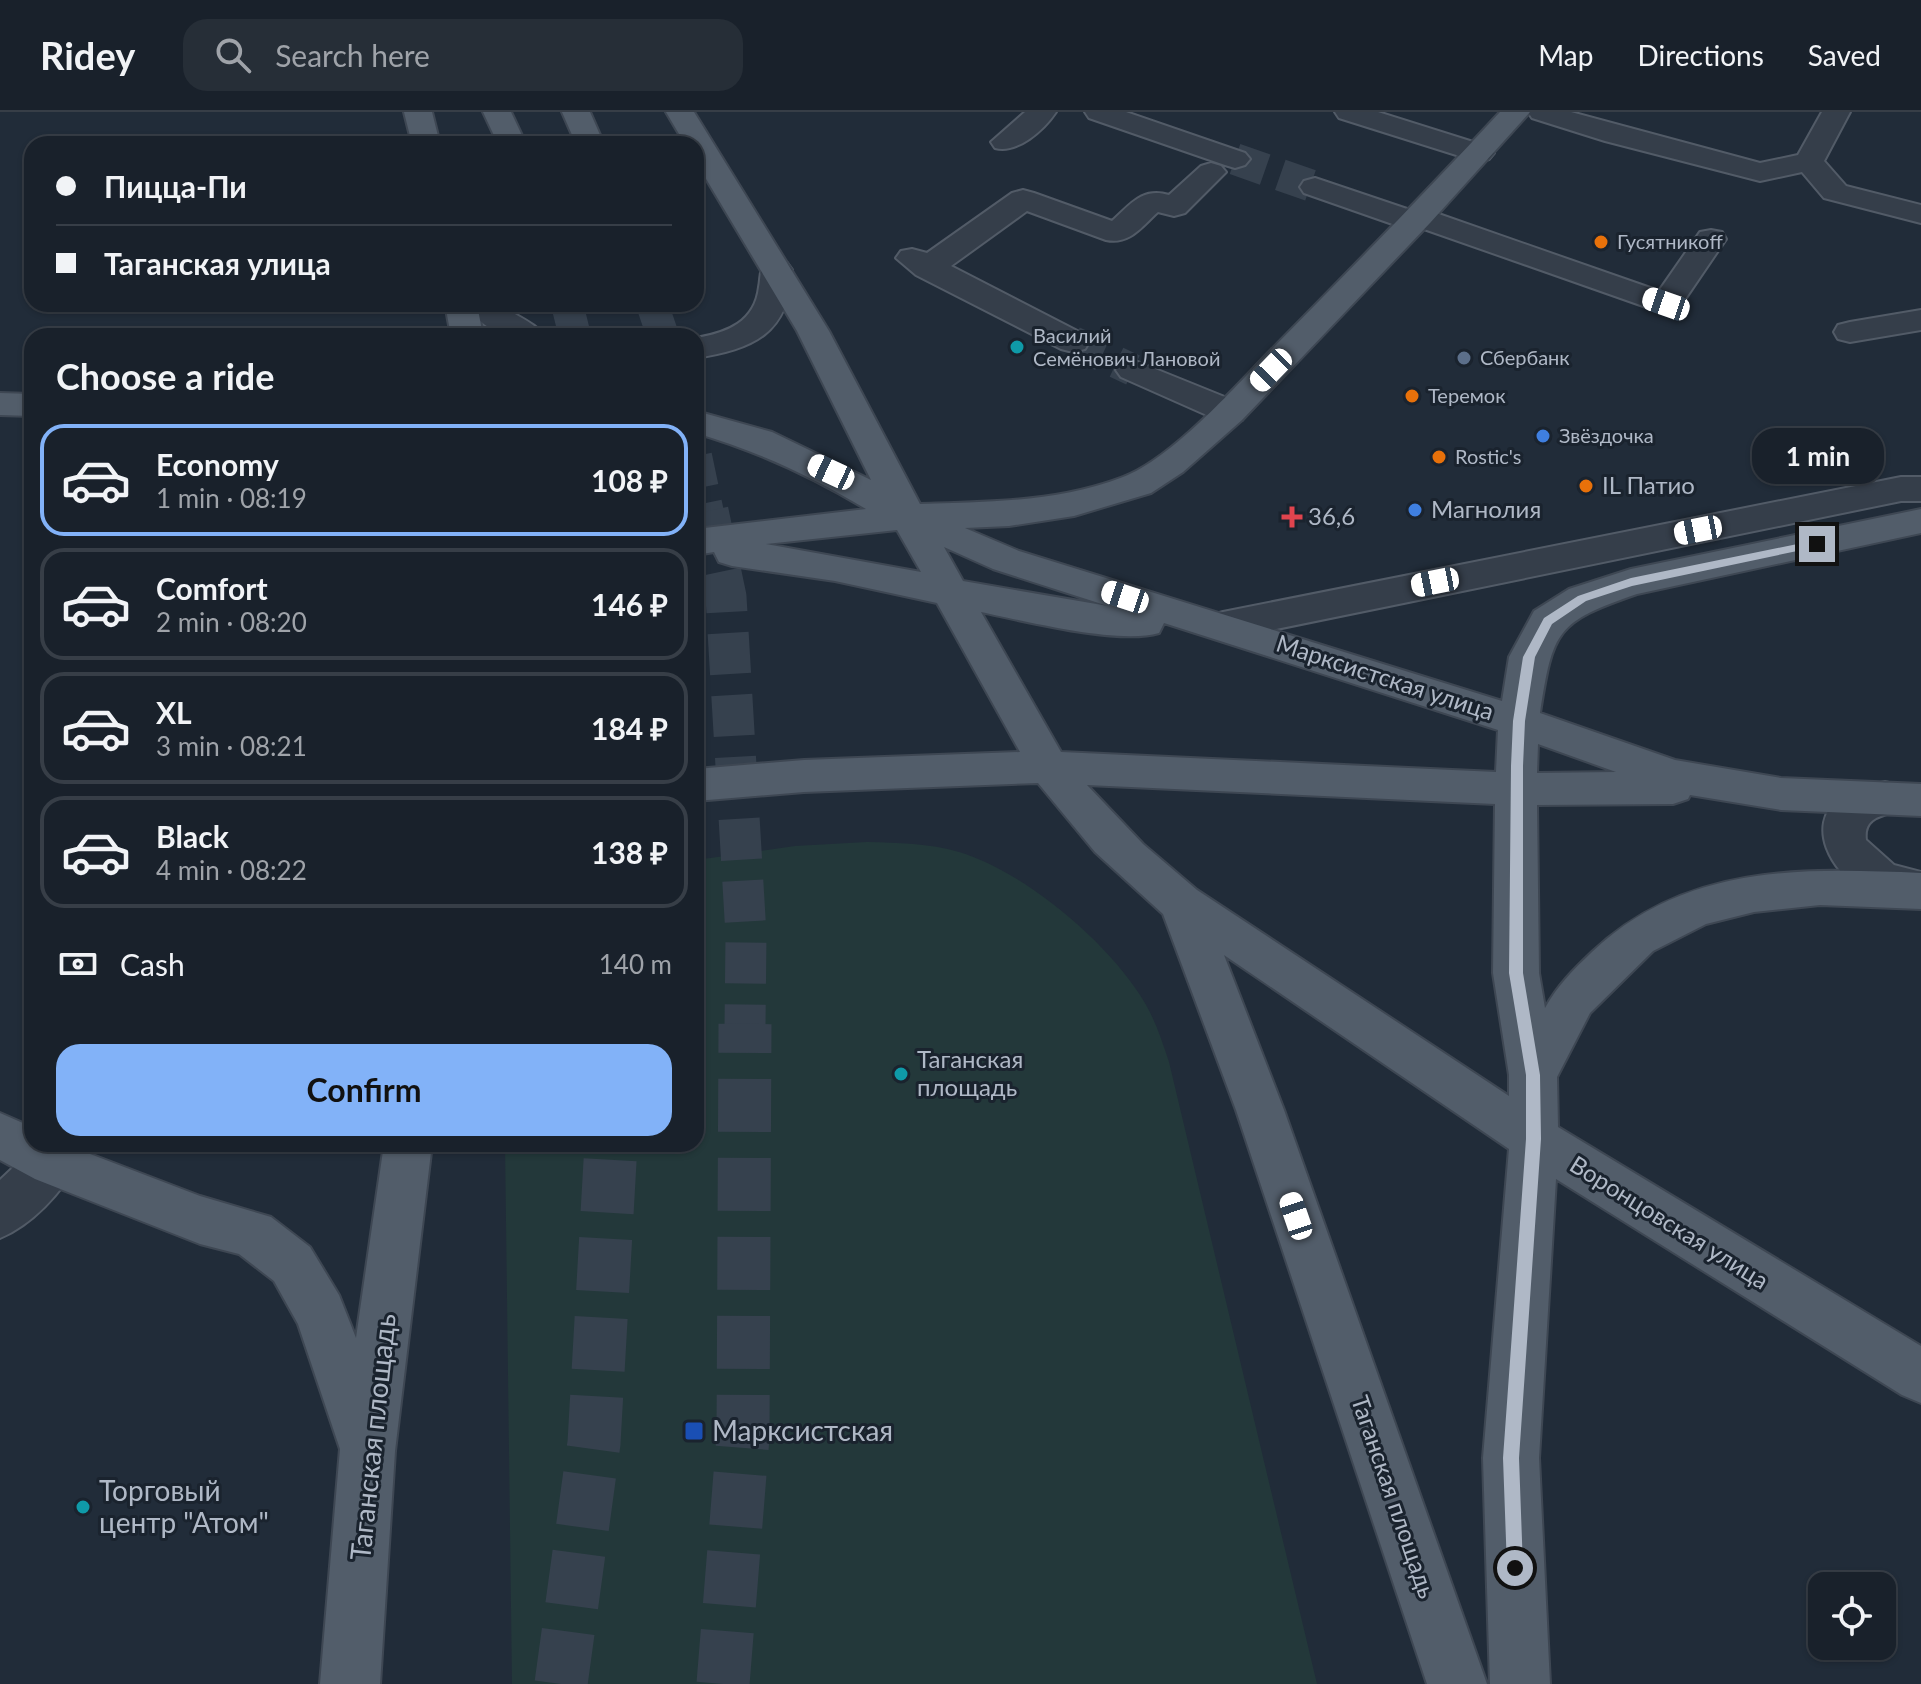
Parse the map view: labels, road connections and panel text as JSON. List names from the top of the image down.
{
  "streets": {
    "main road": ["Марксистская улица", "Воронцовская улица", "Таганская площадь"]
  },
  "crossings": [
    ["Воронцовская улица", "Таганская площадь"]
  ],
  "places": {
    "other": [
      "Гусятникоff",
      "Василий Семёнович Лановой",
      "Сбербанк",
      "Теремок",
      "Звёздочка",
      "Rostic's",
      "IL Патио",
      "Магнолия",
      "Таганская площадь",
      "Торговый центр \"Атом\""
    ],
    "health": ["36,6"],
    "transit": ["Марксистская"]
  },
  "page": {
    "header": "Ridey",
    "search": "Search here",
    "nav": ["Map", "Directions", "Saved"],
    "banner": ["Пицца-Пи", "Таганская улица"],
    "heading": "Choose a ride",
    "list": [
      {
        "name": "Economy",
        "note": "1 min · 08:19",
        "value": "108 ₽"
      },
      {
        "name": "Comfort",
        "note": "2 min · 08:20",
        "value": "146 ₽"
      },
      {
        "name": "XL",
        "note": "3 min · 08:21",
        "value": "184 ₽"
      },
      {
        "name": "Black",
        "note": "4 min · 08:22",
        "value": "138 ₽"
      }
    ],
    "bubble": "1 min",
    "pay": ["Cash", "140 m"],
    "buttons": "Confirm"
  }
}
